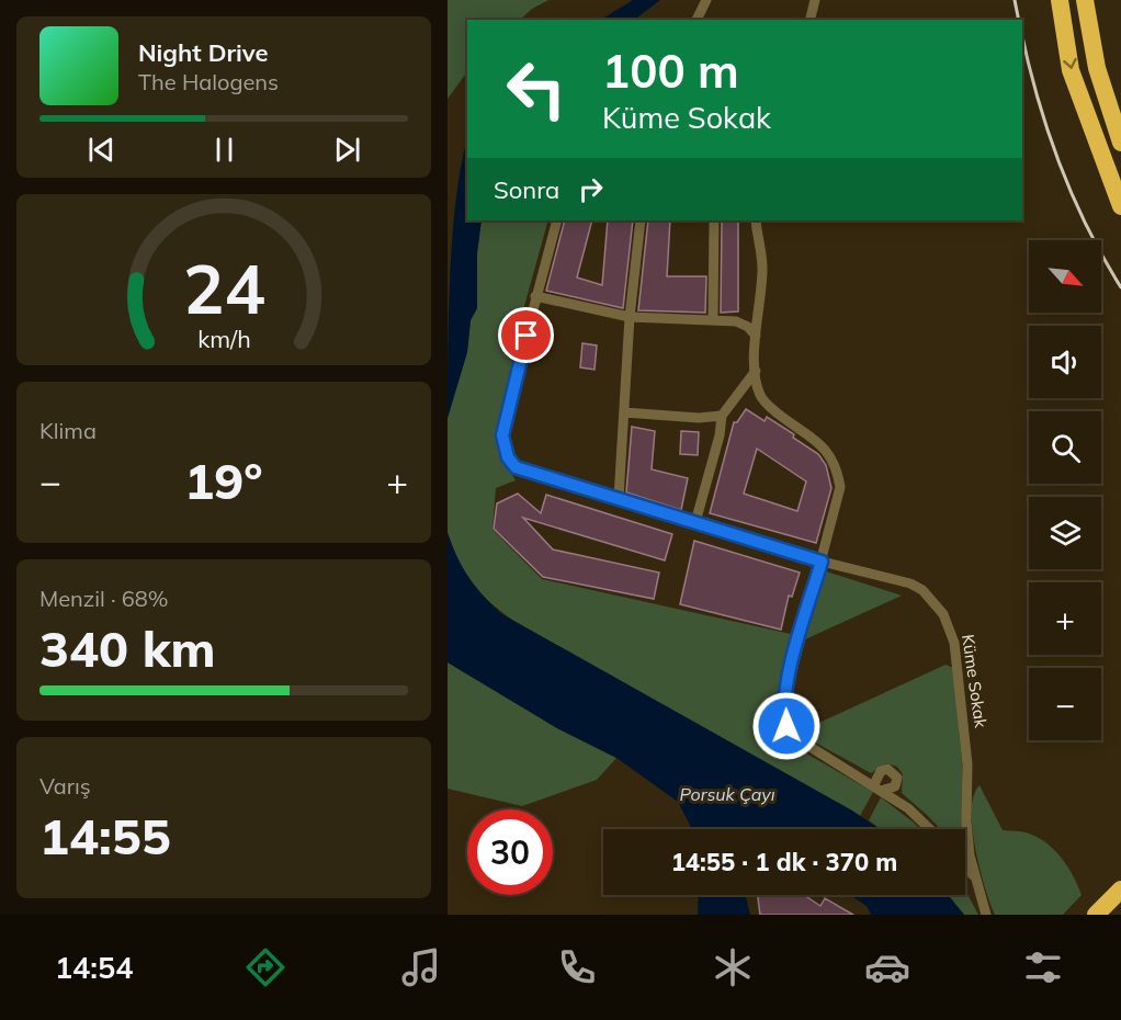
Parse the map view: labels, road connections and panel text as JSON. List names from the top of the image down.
{
  "streets": {
    "street": ["Küme Sokak"]
  },
  "water": ["Porsuk Çayı"],
  "north": "bottom right",
  "page": {
    "turn": ["100 m", "Küme Sokak"],
    "song": ["Night Drive", "The Halogens"],
    "then": "Sonra",
    "map_buttons": ["+", "−"],
    "tile": [
      "Klima",
      ["Menzil · 68%", "340 km"],
      ["Varış", "14:55"]
    ],
    "heat": ["−", "19°", "+"],
    "limit": "30",
    "trip": "14:55 · 1 dk · 370 m",
    "tabs": "14:54",
    "gauge": ["24", "km/h"]
  }
}
